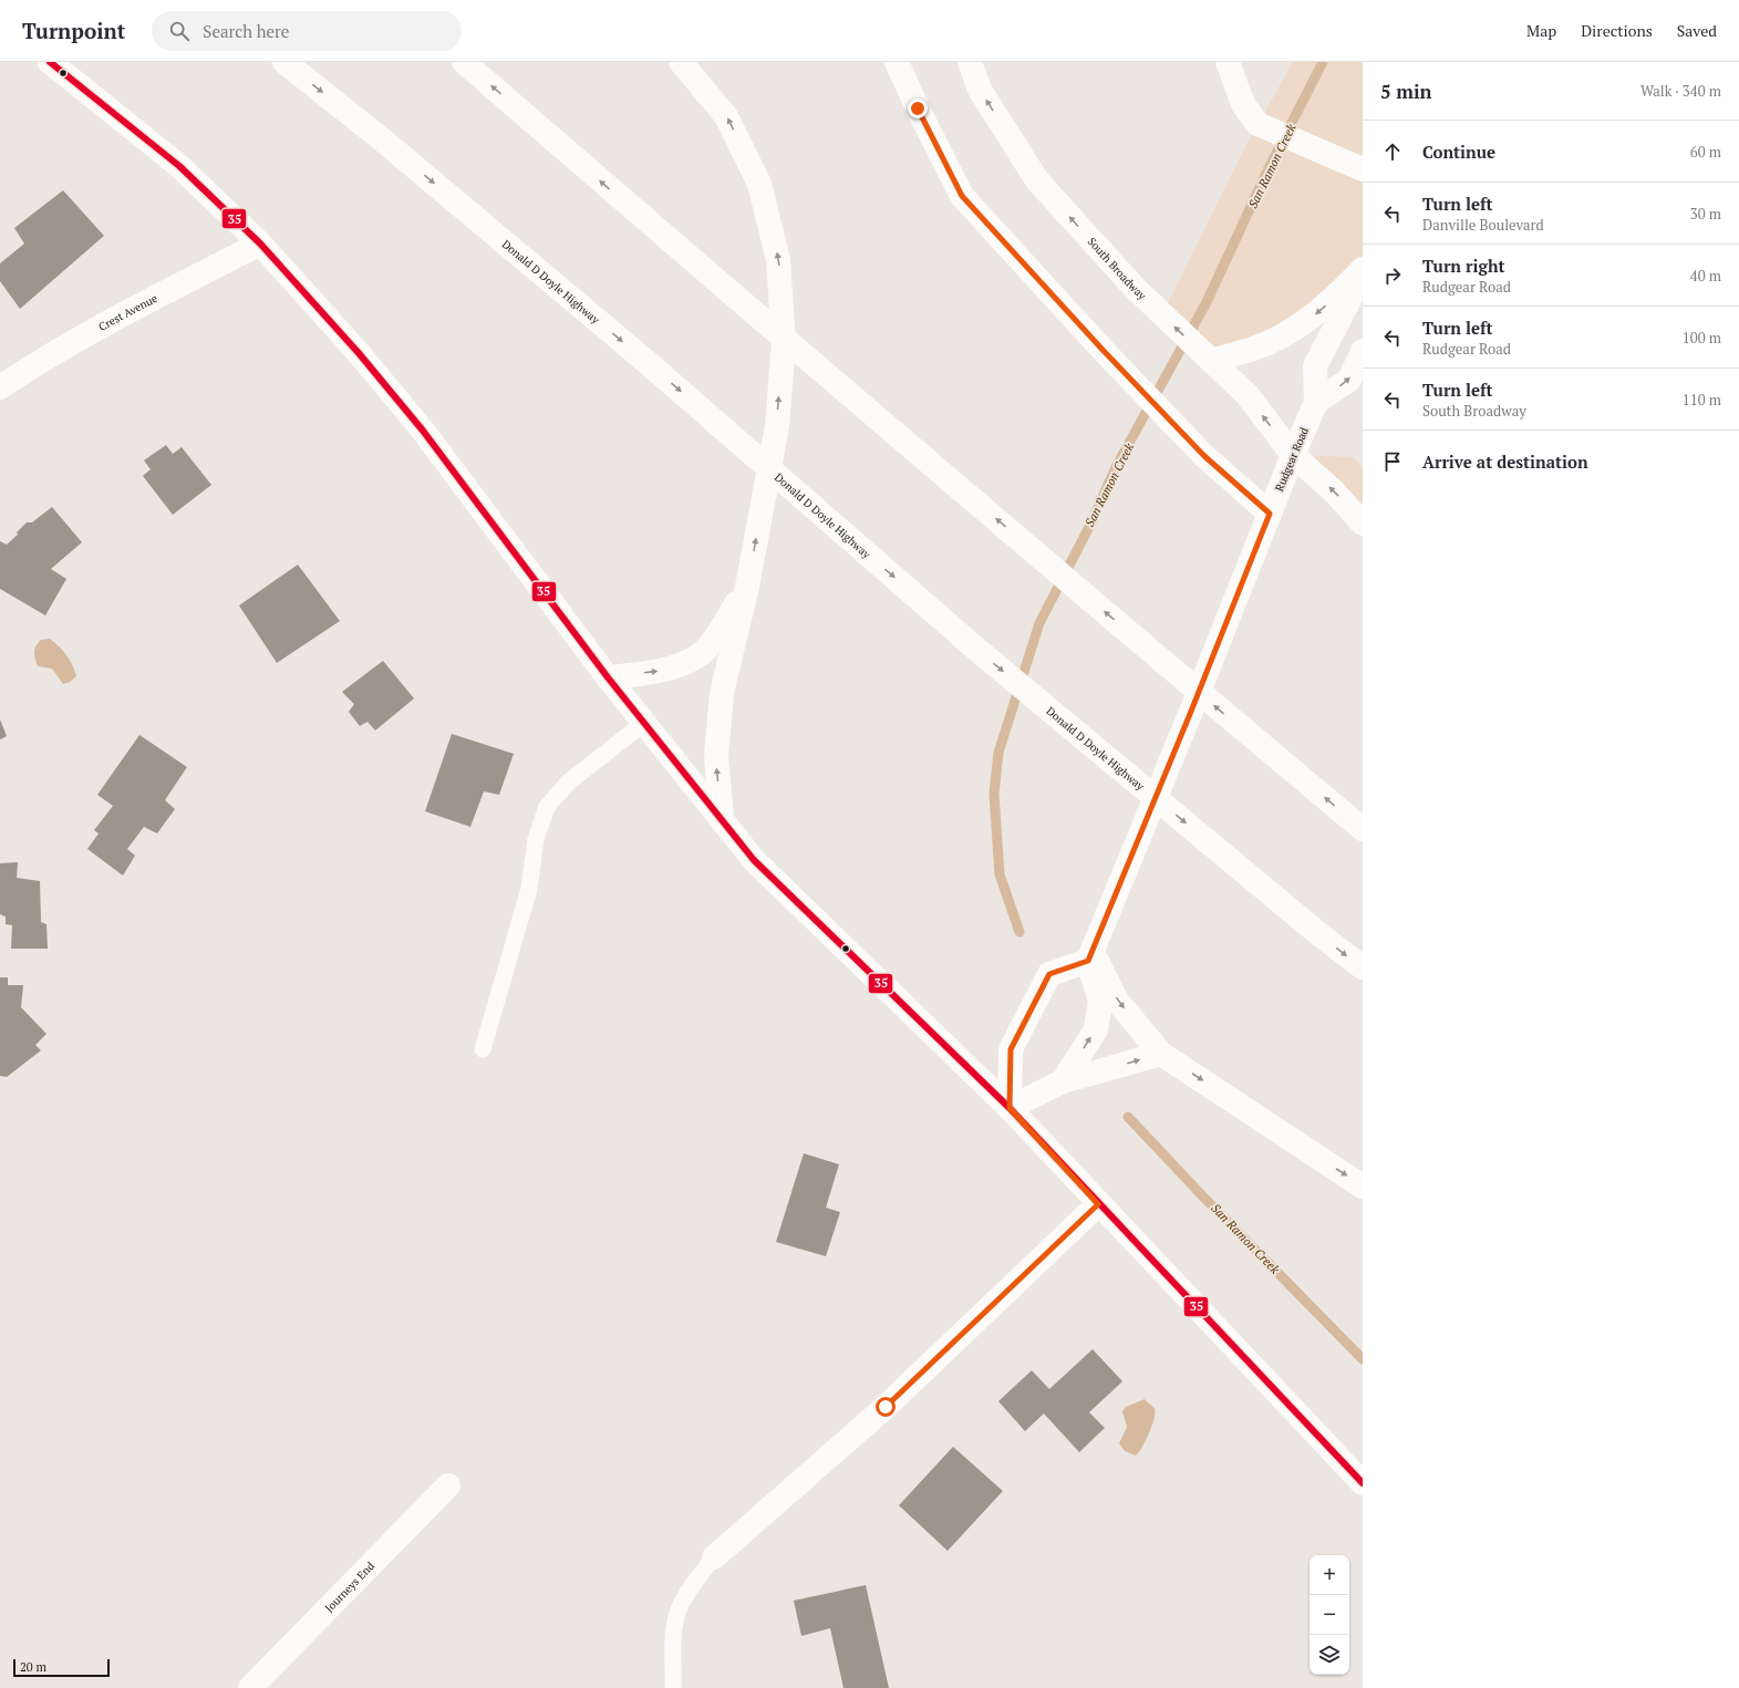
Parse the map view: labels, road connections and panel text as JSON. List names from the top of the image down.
{
  "streets": {
    "main road": [
      "South Broadway",
      "Donald D Doyle Highway",
      "Crest Avenue",
      "Rudgear Road",
      "Journeys End"
    ]
  },
  "crossings": [
    ["South Broadway", "Rudgear Road"]
  ],
  "water": ["San Ramon Creek"],
  "lines": ["transit line 35"],
  "scale_bar": "20 m",
  "page": {
    "header": "Turnpoint",
    "search": "Search here",
    "nav": ["Map", "Directions", "Saved"],
    "heading": ["5 min", "Walk · 340 m"],
    "list": [
      ["Continue", "60 m"],
      ["Turn left", "Danville Boulevard", "30 m"],
      ["Turn right", "Rudgear Road", "40 m"],
      ["Turn left", "Rudgear Road", "100 m"],
      ["Turn left", "South Broadway", "110 m"],
      "Arrive at destination"
    ],
    "map_buttons": ["+", "−"],
    "scale": "20 m"
  }
}
